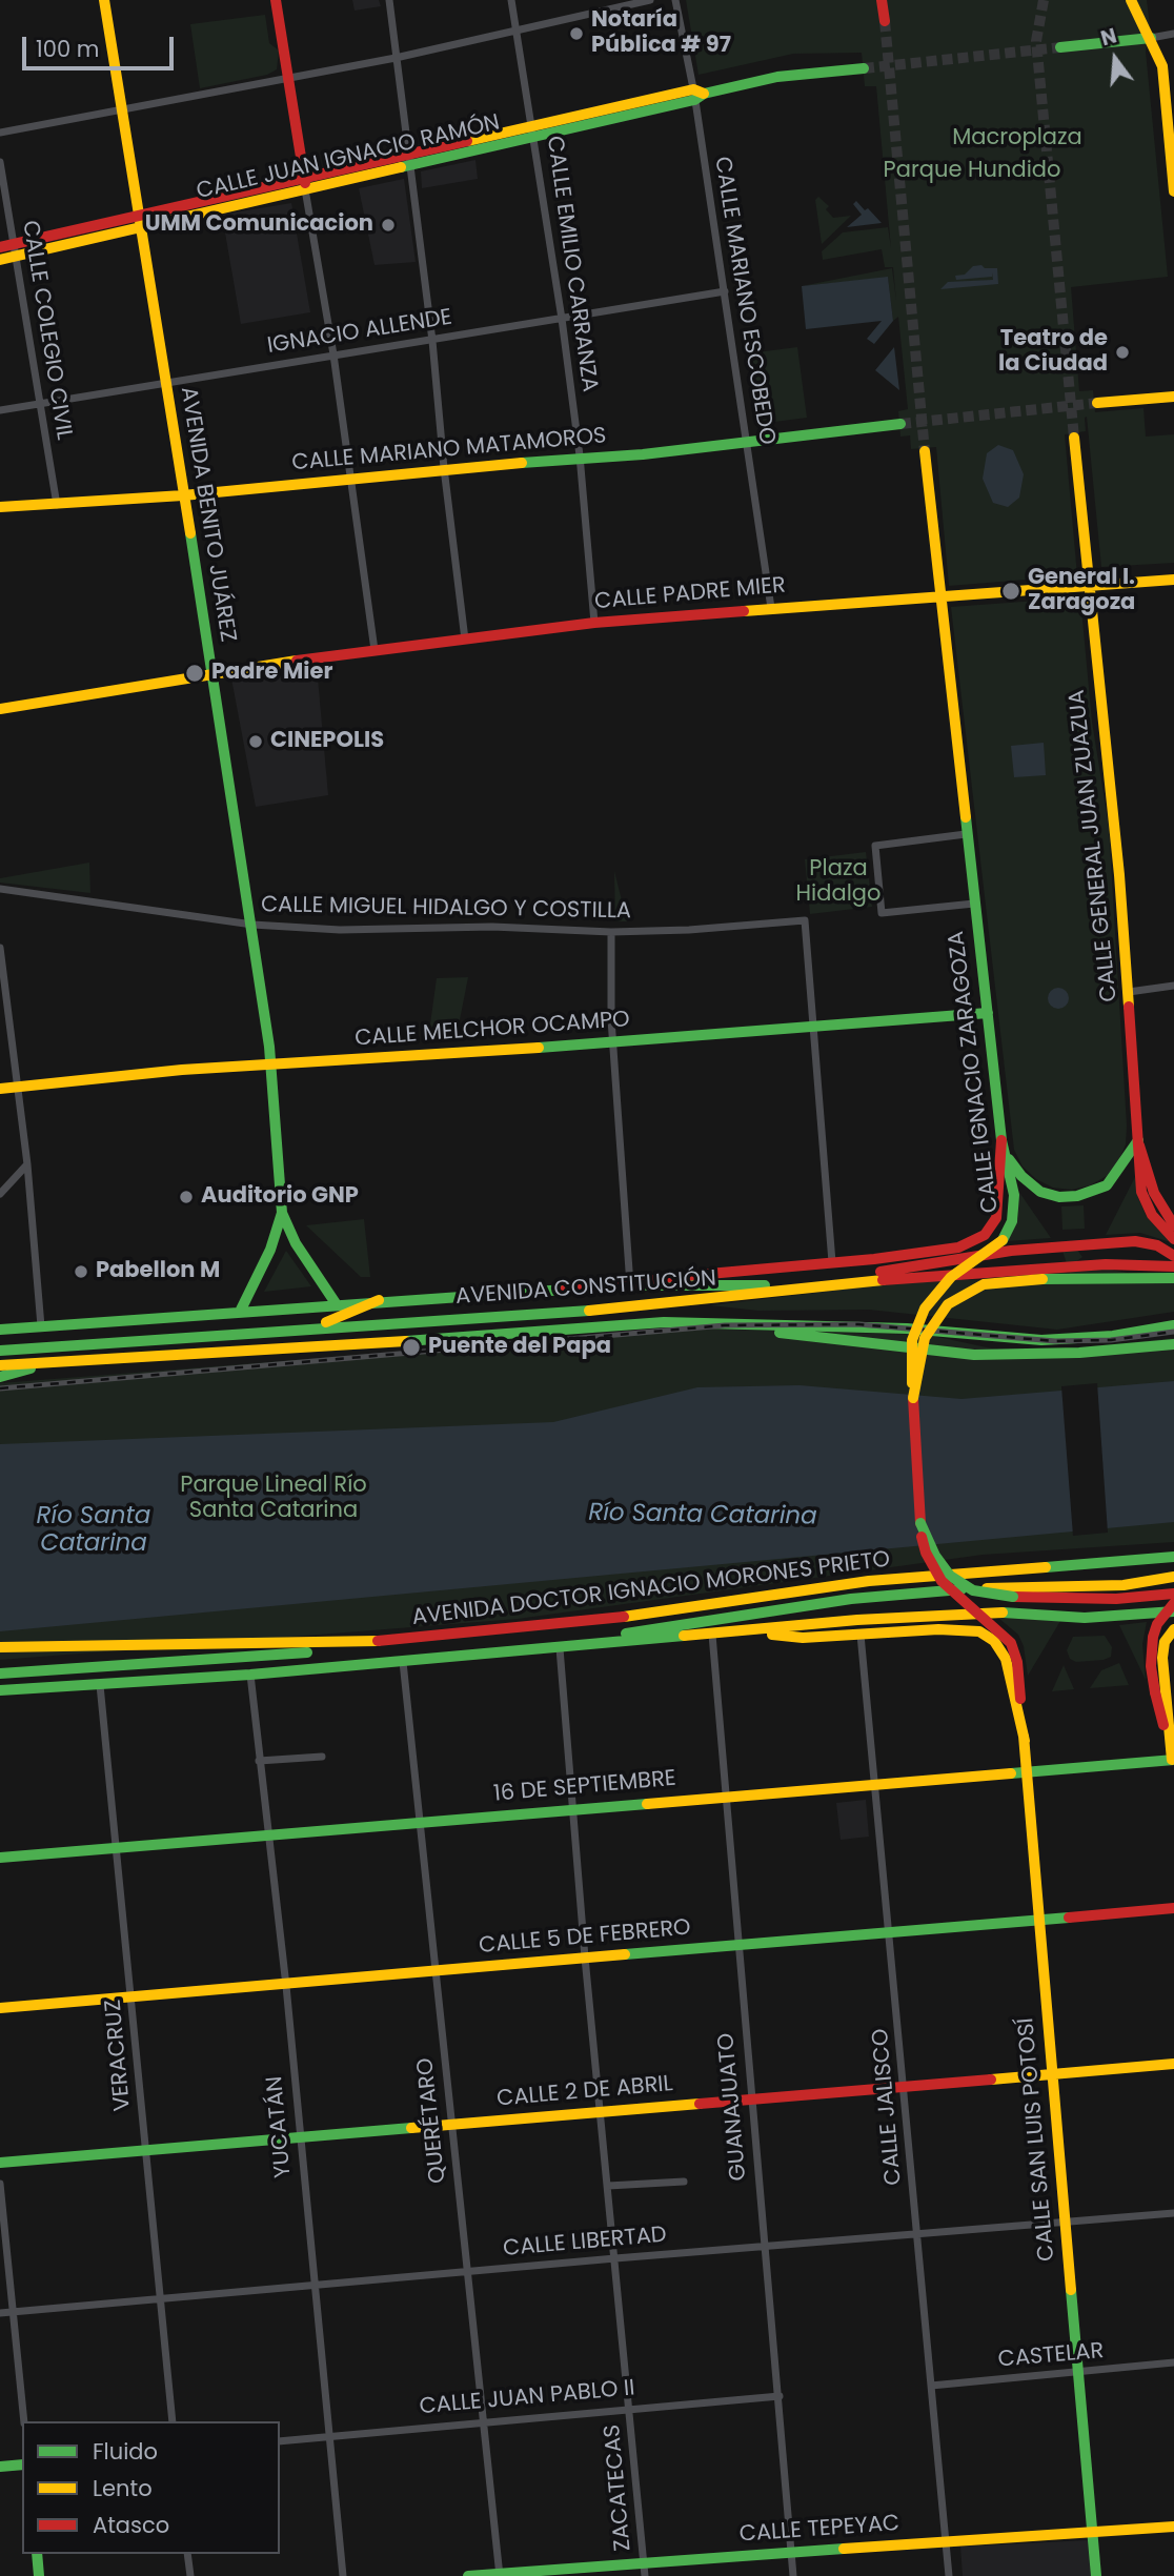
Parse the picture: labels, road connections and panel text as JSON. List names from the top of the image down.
{
  "streets": {
    "main road": [
      "CALLE JUAN IGNACIO RAMÓN",
      "CALLE MARIANO MATAMOROS",
      "AVENIDA BENITO JUÁREZ",
      "CALLE PADRE MIER",
      "CALLE GENERAL JUAN ZUAZUA",
      "CALLE MELCHOR OCAMPO",
      "CALLE IGNACIO ZARAGOZA",
      "AVENIDA CONSTITUCIÓN",
      "AVENIDA DOCTOR IGNACIO MORONES PRIETO",
      "16 DE SEPTIEMBRE",
      "CALLE 5 DE FEBRERO",
      "CALLE 2 DE ABRIL",
      "CALLE SAN LUIS POTOSÍ",
      "CALLE TEPEYAC"
    ],
    "street": [
      "CALLE EMILIO CARRANZA",
      "CALLE MARIANO ESCOBEDO",
      "CALLE COLEGIO CIVIL",
      "IGNACIO ALLENDE",
      "CALLE MIGUEL HIDALGO Y COSTILLA",
      "VERACRUZ",
      "GUANAJUATO",
      "CALLE JALISCO",
      "QUERÉTARO",
      "YUCATÁN",
      "CALLE LIBERTAD",
      "CASTELAR",
      "CALLE JUAN PABLO II",
      "ZACATECAS"
    ]
  },
  "crossings": [
    ["CALLE JUAN IGNACIO RAMÓN", "CALLE EMILIO CARRANZA"],
    ["CALLE JUAN IGNACIO RAMÓN", "CALLE MARIANO ESCOBEDO"],
    ["CALLE JUAN IGNACIO RAMÓN", "CALLE COLEGIO CIVIL"],
    ["CALLE JUAN IGNACIO RAMÓN", "AVENIDA BENITO JUÁREZ"],
    ["CALLE EMILIO CARRANZA", "IGNACIO ALLENDE"],
    ["CALLE EMILIO CARRANZA", "CALLE MARIANO MATAMOROS"],
    ["CALLE EMILIO CARRANZA", "CALLE PADRE MIER"],
    ["CALLE MARIANO ESCOBEDO", "IGNACIO ALLENDE"],
    ["CALLE MARIANO ESCOBEDO", "CALLE MARIANO MATAMOROS"],
    ["CALLE MARIANO ESCOBEDO", "CALLE PADRE MIER"],
    ["CALLE COLEGIO CIVIL", "IGNACIO ALLENDE"],
    ["CALLE COLEGIO CIVIL", "CALLE MARIANO MATAMOROS"],
    ["IGNACIO ALLENDE", "AVENIDA BENITO JUÁREZ"],
    ["CALLE MARIANO MATAMOROS", "AVENIDA BENITO JUÁREZ"],
    ["AVENIDA BENITO JUÁREZ", "CALLE PADRE MIER"],
    ["AVENIDA BENITO JUÁREZ", "CALLE MIGUEL HIDALGO Y COSTILLA"],
    ["AVENIDA BENITO JUÁREZ", "CALLE MELCHOR OCAMPO"],
    ["CALLE PADRE MIER", "CALLE GENERAL JUAN ZUAZUA"],
    ["CALLE PADRE MIER", "CALLE IGNACIO ZARAGOZA"],
    ["CALLE MIGUEL HIDALGO Y COSTILLA", "CALLE MELCHOR OCAMPO"],
    ["CALLE MELCHOR OCAMPO", "CALLE IGNACIO ZARAGOZA"],
    ["CALLE IGNACIO ZARAGOZA", "CALLE SAN LUIS POTOSÍ"],
    ["AVENIDA DOCTOR IGNACIO MORONES PRIETO", "VERACRUZ"],
    ["AVENIDA DOCTOR IGNACIO MORONES PRIETO", "GUANAJUATO"],
    ["AVENIDA DOCTOR IGNACIO MORONES PRIETO", "QUERÉTARO"],
    ["AVENIDA DOCTOR IGNACIO MORONES PRIETO", "YUCATÁN"],
    ["AVENIDA DOCTOR IGNACIO MORONES PRIETO", "ZACATECAS"],
    ["16 DE SEPTIEMBRE", "VERACRUZ"],
    ["16 DE SEPTIEMBRE", "GUANAJUATO"],
    ["16 DE SEPTIEMBRE", "CALLE JALISCO"],
    ["16 DE SEPTIEMBRE", "QUERÉTARO"],
    ["16 DE SEPTIEMBRE", "YUCATÁN"],
    ["16 DE SEPTIEMBRE", "CALLE SAN LUIS POTOSÍ"],
    ["16 DE SEPTIEMBRE", "ZACATECAS"],
    ["CALLE 5 DE FEBRERO", "VERACRUZ"],
    ["CALLE 5 DE FEBRERO", "GUANAJUATO"],
    ["CALLE 5 DE FEBRERO", "CALLE JALISCO"],
    ["CALLE 5 DE FEBRERO", "QUERÉTARO"],
    ["CALLE 5 DE FEBRERO", "YUCATÁN"],
    ["CALLE 5 DE FEBRERO", "CALLE SAN LUIS POTOSÍ"],
    ["CALLE 5 DE FEBRERO", "ZACATECAS"],
    ["VERACRUZ", "CALLE 2 DE ABRIL"],
    ["VERACRUZ", "CALLE LIBERTAD"],
    ["CALLE 2 DE ABRIL", "GUANAJUATO"],
    ["CALLE 2 DE ABRIL", "CALLE JALISCO"],
    ["CALLE 2 DE ABRIL", "QUERÉTARO"],
    ["CALLE 2 DE ABRIL", "YUCATÁN"],
    ["CALLE 2 DE ABRIL", "CALLE SAN LUIS POTOSÍ"],
    ["CALLE 2 DE ABRIL", "ZACATECAS"],
    ["GUANAJUATO", "CALLE LIBERTAD"],
    ["GUANAJUATO", "CALLE JUAN PABLO II"],
    ["GUANAJUATO", "CALLE TEPEYAC"],
    ["CALLE JALISCO", "CALLE LIBERTAD"],
    ["CALLE JALISCO", "CASTELAR"],
    ["CALLE JALISCO", "CALLE TEPEYAC"],
    ["QUERÉTARO", "CALLE LIBERTAD"],
    ["QUERÉTARO", "CALLE JUAN PABLO II"],
    ["QUERÉTARO", "CALLE TEPEYAC"],
    ["YUCATÁN", "CALLE LIBERTAD"],
    ["YUCATÁN", "CALLE JUAN PABLO II"],
    ["CALLE SAN LUIS POTOSÍ", "CALLE LIBERTAD"],
    ["CALLE SAN LUIS POTOSÍ", "CASTELAR"],
    ["CALLE SAN LUIS POTOSÍ", "CALLE TEPEYAC"],
    ["CALLE LIBERTAD", "ZACATECAS"],
    ["CALLE JUAN PABLO II", "ZACATECAS"],
    ["ZACATECAS", "CALLE TEPEYAC"]
  ],
  "water": ["Río Santa Catarina"],
  "parks": [
    "Macroplaza",
    "Parque Hundido",
    "Plaza Hidalgo",
    "Parque Lineal Río Santa Catarina"
  ],
  "places": [
    "Notaría Pública # 97",
    "UMM Comunicacion",
    "Teatro de la Ciudad",
    "General I. Zaragoza",
    "Padre Mier",
    "CINEPOLIS",
    "Auditorio GNP",
    "Pabellon M",
    "Puente del Papa"
  ],
  "legend": ["Fluido", "Lento", "Atasco"],
  "scale_bar": "100 m",
  "north": "top"
}
